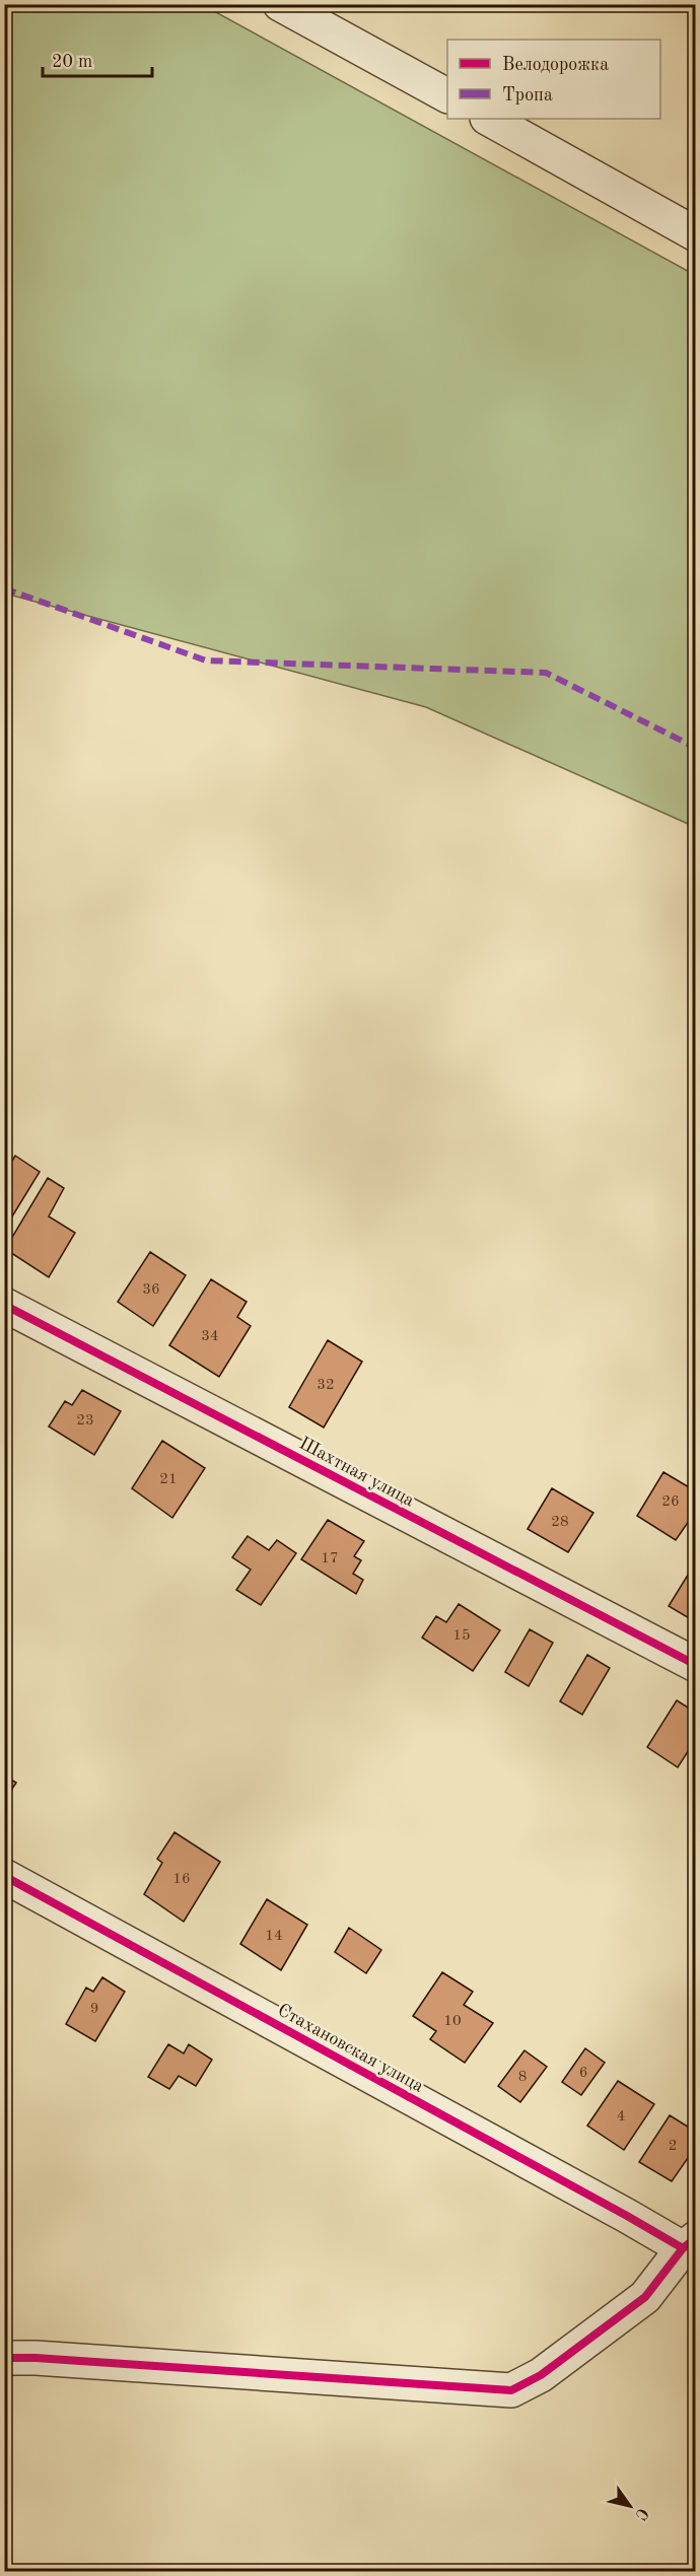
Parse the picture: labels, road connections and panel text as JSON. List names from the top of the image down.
{
  "streets": {
    "street": ["Шахтная улица", "Стахановская улица"]
  },
  "house_numbers": [
    "36",
    "34",
    "32",
    "23",
    "21",
    "26",
    "28",
    "17",
    "15",
    "16",
    "14",
    "9",
    "10",
    "6",
    "8",
    "4",
    "2"
  ],
  "legend": ["Велодорожка", "Тропа"],
  "scale_bar": "20 m",
  "north": "bottom right"
}
